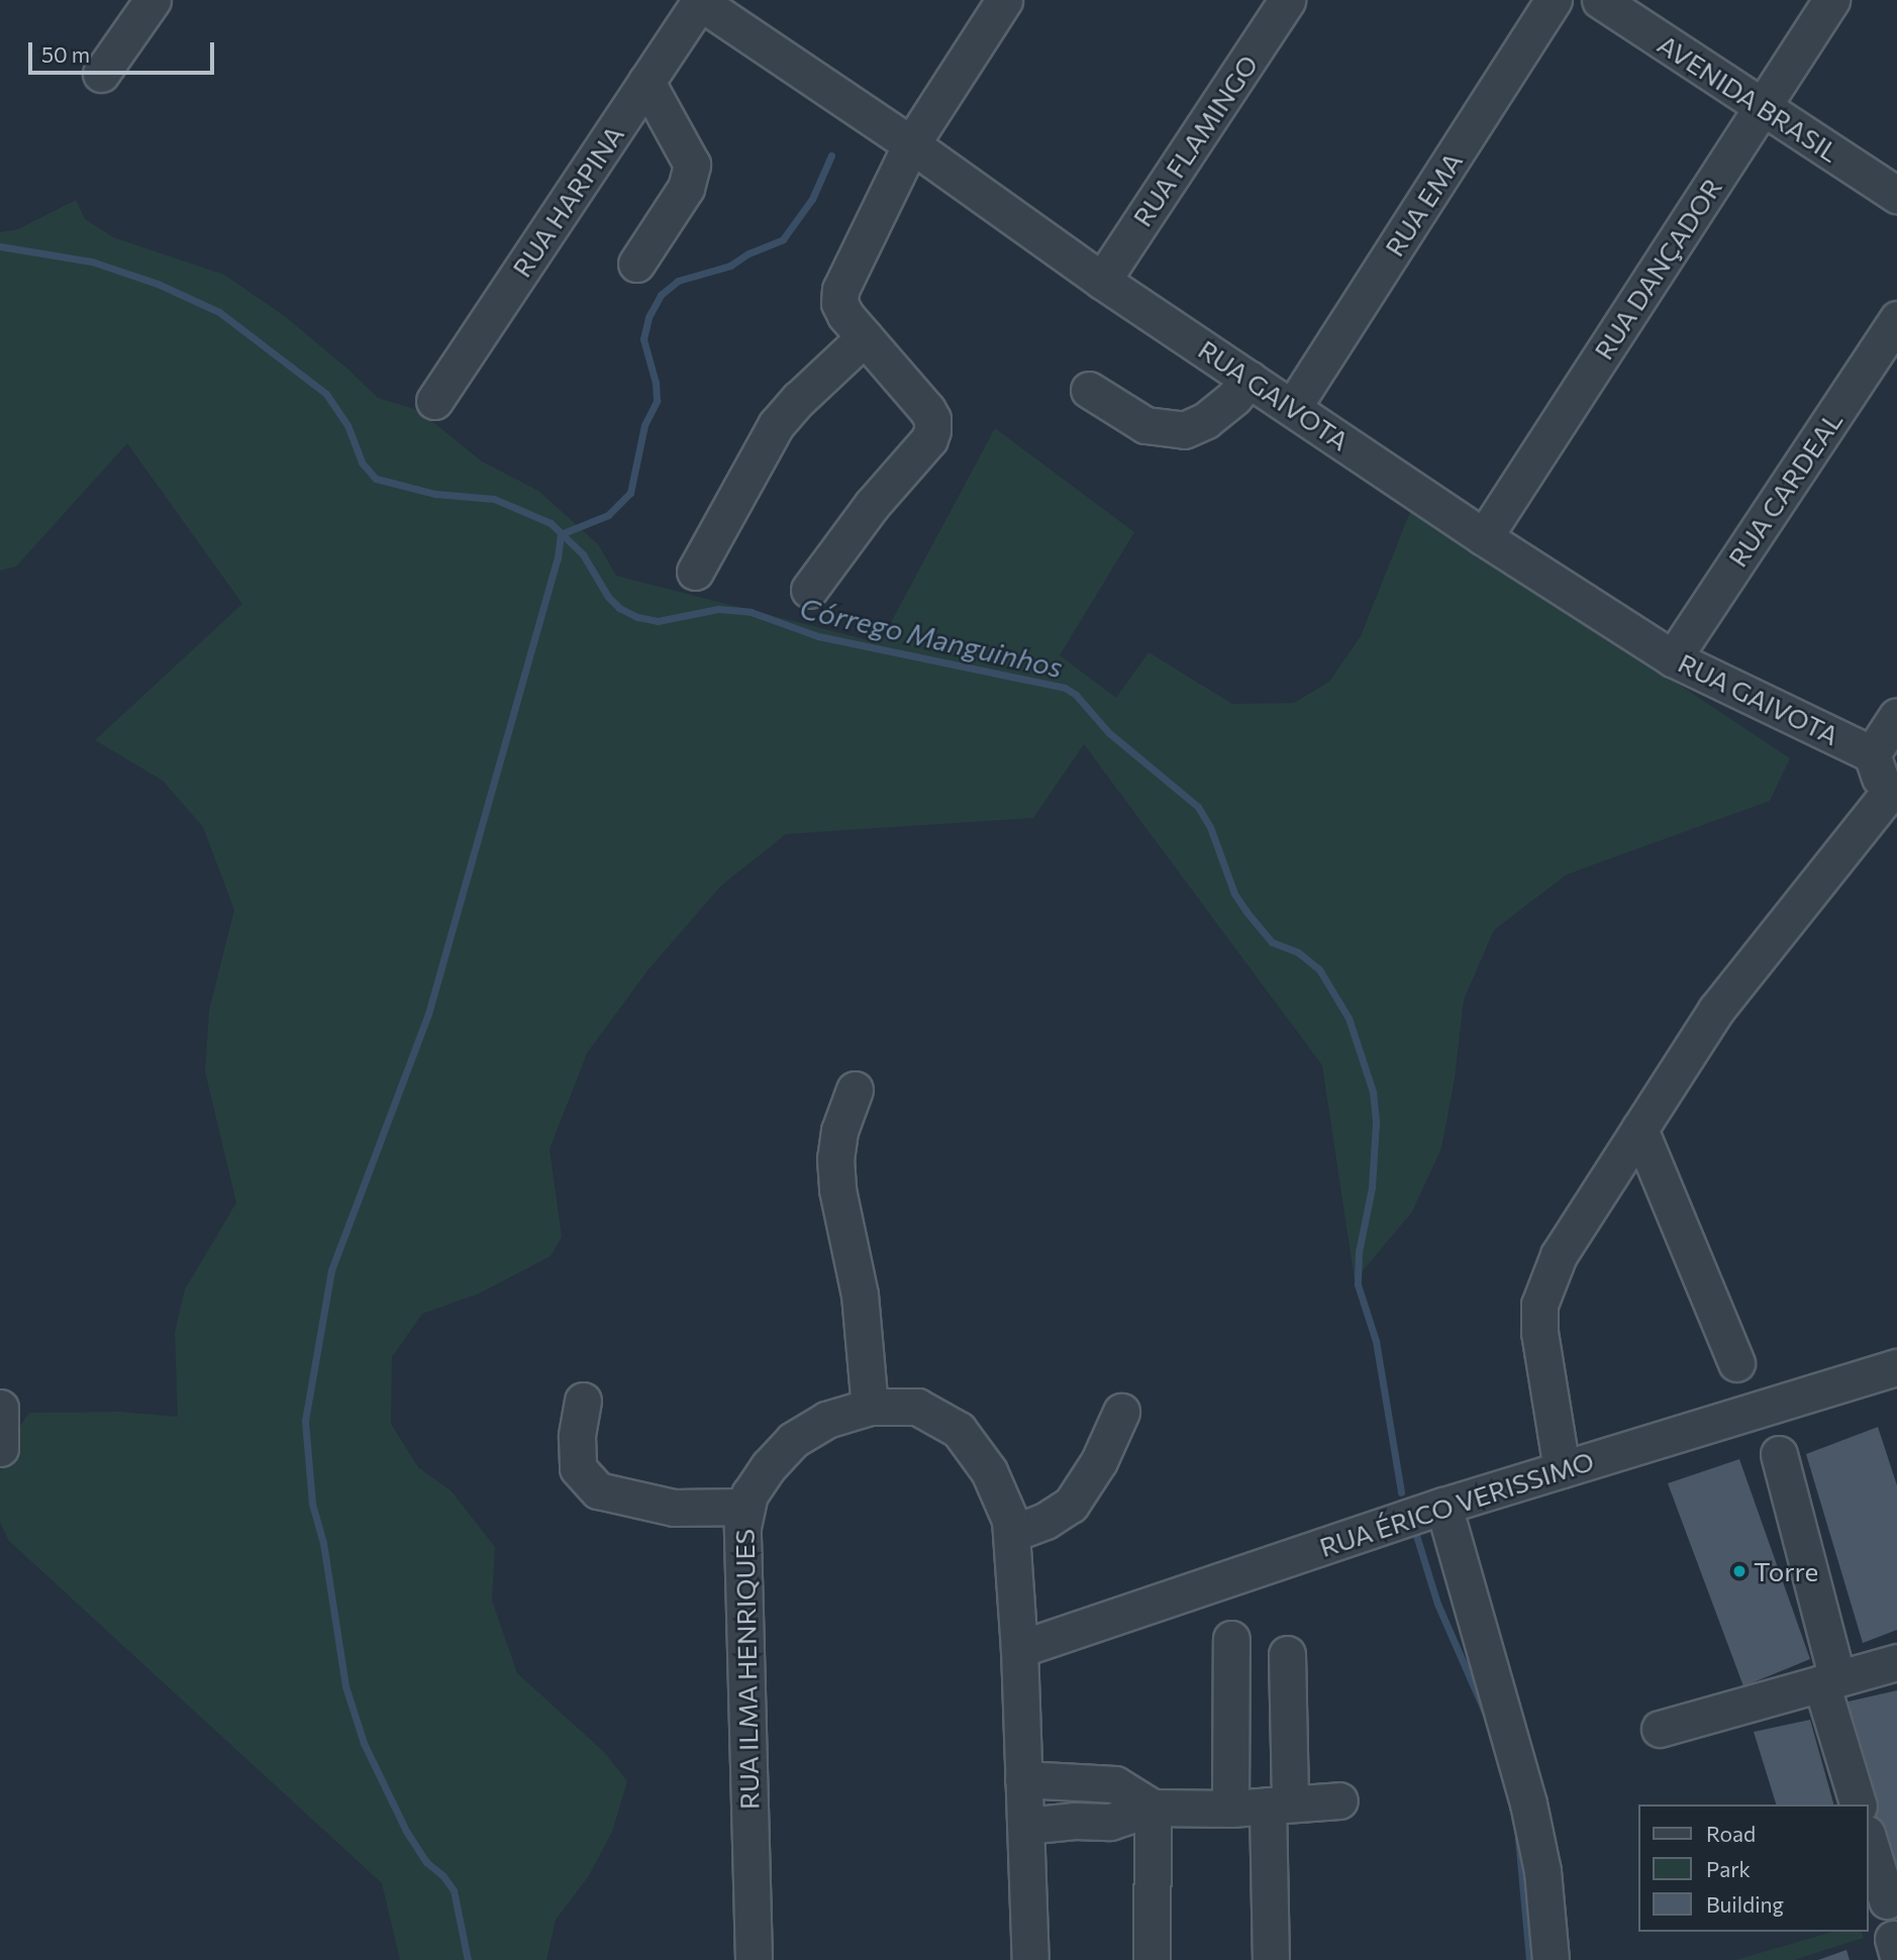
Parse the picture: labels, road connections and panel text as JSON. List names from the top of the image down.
{
  "streets": {
    "street": [
      "AVENIDA BRASIL",
      "RUA FLAMINGO",
      "RUA HARPINA",
      "RUA EMA",
      "RUA DANÇADOR",
      "RUA GAIVOTA",
      "RUA CARDEAL",
      "RUA ÉRICO VERISSIMO",
      "RUA ILMA HENRIQUES"
    ]
  },
  "crossings": [
    ["AVENIDA BRASIL", "RUA DANÇADOR"],
    ["RUA FLAMINGO", "RUA GAIVOTA"],
    ["RUA HARPINA", "RUA GAIVOTA"],
    ["RUA EMA", "RUA GAIVOTA"],
    ["RUA DANÇADOR", "RUA GAIVOTA"],
    ["RUA GAIVOTA", "RUA CARDEAL"],
    ["RUA ÉRICO VERISSIMO", "RUA ILMA HENRIQUES"]
  ],
  "water": ["Córrego Manguinhos"],
  "places": ["Torre"],
  "legend": ["Road", "Park", "Building"],
  "scale_bar": "50 m"
}
